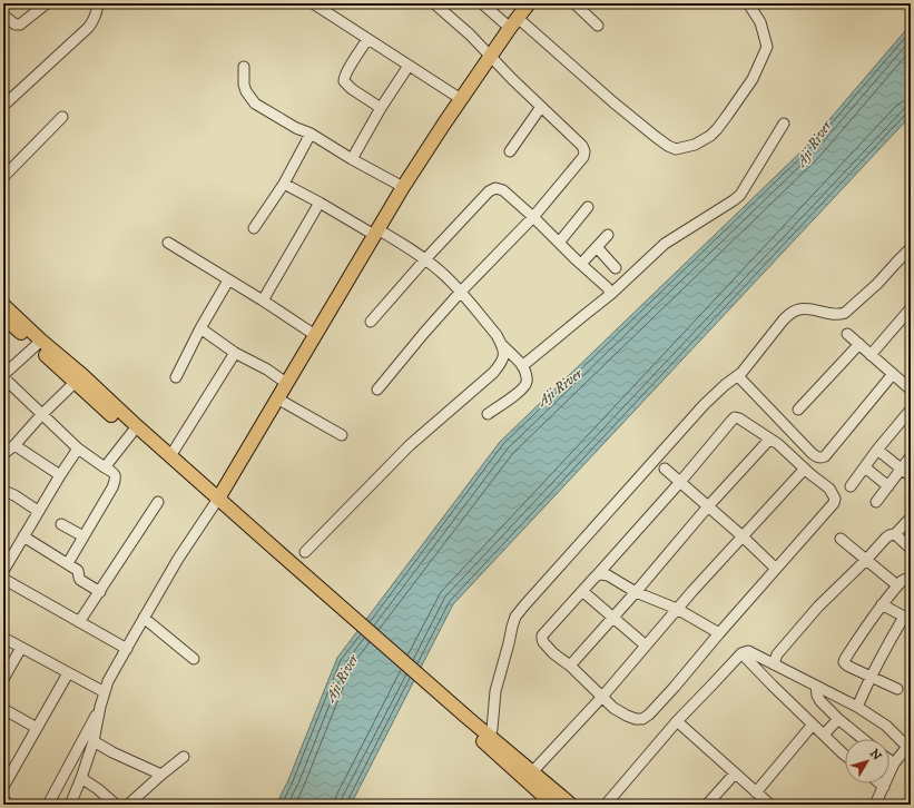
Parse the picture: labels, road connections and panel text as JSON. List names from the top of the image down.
{
  "water": ["Aji River"],
  "north": "top right"
}
